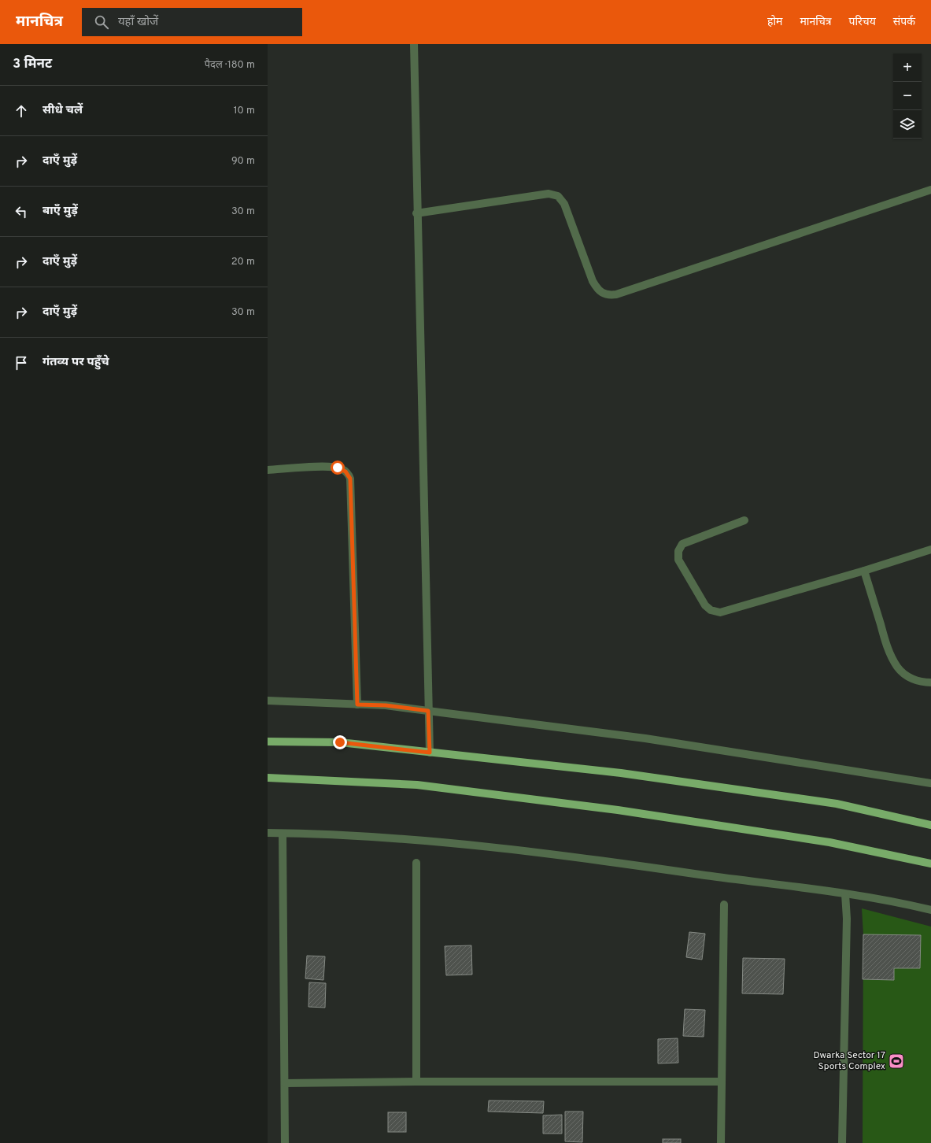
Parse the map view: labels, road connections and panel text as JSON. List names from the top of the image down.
{
  "places": {
    "sports": ["Dwarka Sector 17 Sports Complex"]
  },
  "page": {
    "header": "मानचित्र",
    "search": "यहाँ खोजें",
    "nav": [
      "होम",
      "मानचित्र",
      "परिचय",
      "संपर्क"
    ],
    "heading": ["3 मिनट", "पैदल · 180 m"],
    "map_buttons": ["+", "−"],
    "list": [
      ["सीधे चलें", "10 m"],
      ["दाएँ मुड़ें", "90 m"],
      ["बाएँ मुड़ें", "30 m"],
      ["दाएँ मुड़ें", "20 m"],
      ["दाएँ मुड़ें", "30 m"],
      "गंतव्य पर पहुँचे"
    ]
  }
}
